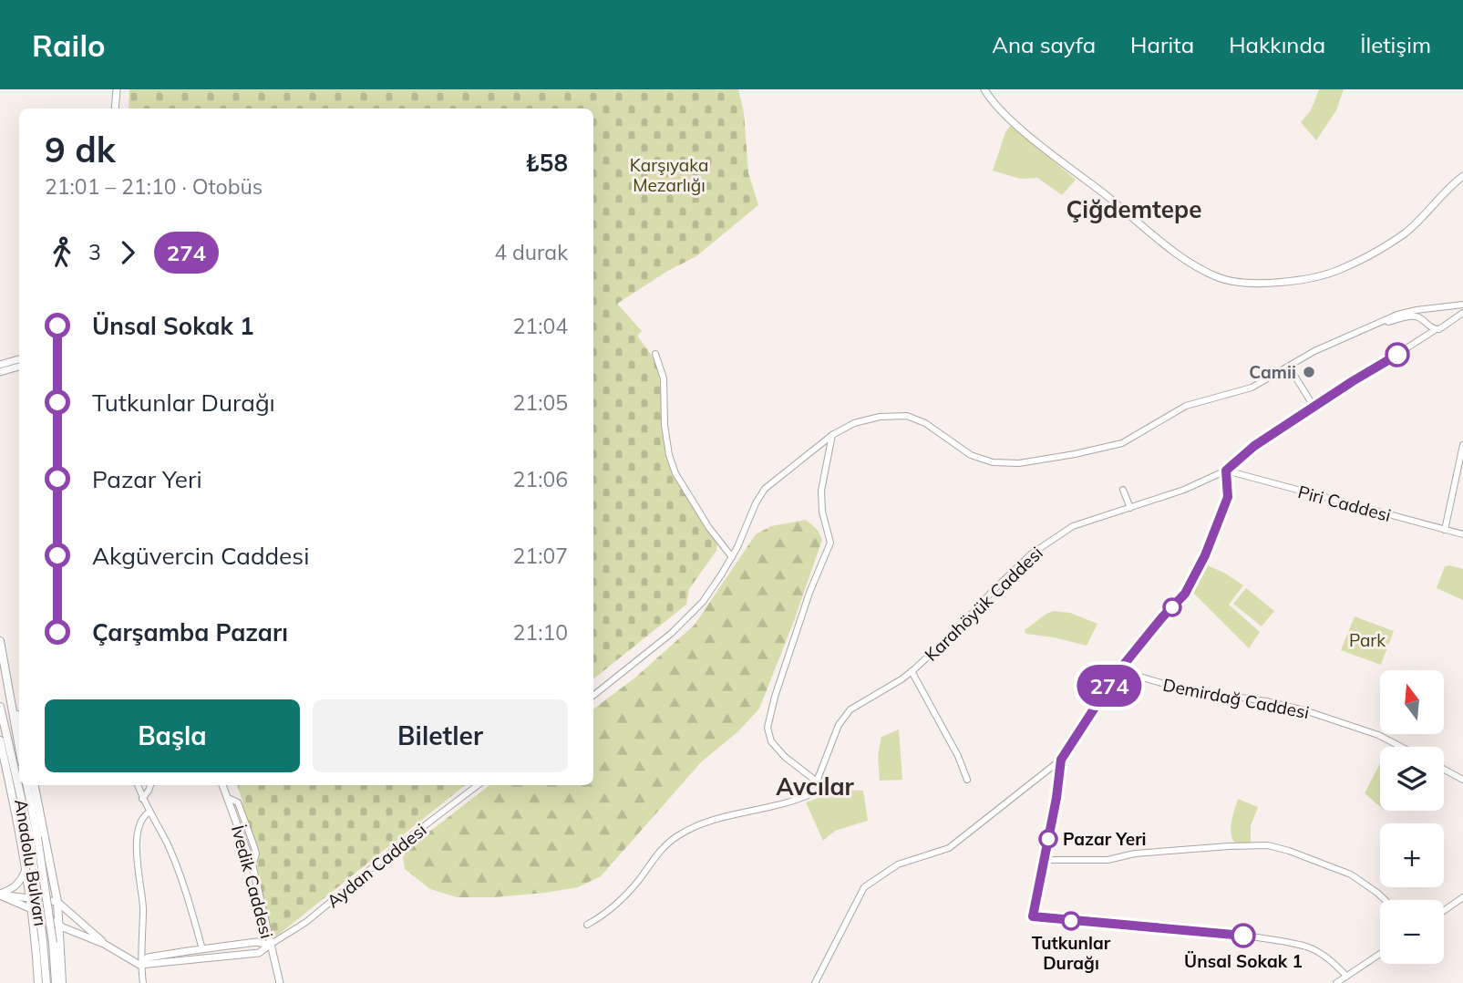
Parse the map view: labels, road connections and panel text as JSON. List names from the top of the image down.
{
  "streets": {
    "main road": ["Anadolu Bulvarı", "İvedik Caddesi"],
    "street": [
      "Piri Caddesi",
      "Karahöyük Caddesi",
      "Demirdağ Caddesi",
      "Aydan Caddesi"
    ]
  },
  "crossings": [
    ["Piri Caddesi", "Karahöyük Caddesi"],
    ["Aydan Caddesi", "İvedik Caddesi"]
  ],
  "districts": ["Çiğdemtepe", "Avcılar"],
  "parks": ["Karşıyaka Mezarlığı", "Park"],
  "places": [
    "Camii",
    "Pazar Yeri",
    "Tutkunlar Durağı",
    "Ünsal Sokak 1"
  ],
  "lines": ["bus line 274"],
  "north": "top",
  "page": {
    "header": "Railo",
    "nav": [
      "Ana sayfa",
      "Harita",
      "Hakkında",
      "İletişim"
    ],
    "on_map": "274",
    "heading": ["9 dk", "21:01 – 21:10 · Otobüs", "₺58"],
    "legs": ["3", "274", "4 durak"],
    "list": [
      {
        "name": "Ünsal Sokak 1",
        "value": "21:04"
      },
      {
        "name": "Tutkunlar Durağı",
        "value": "21:05"
      },
      {
        "name": "Pazar Yeri",
        "value": "21:06"
      },
      {
        "name": "Akgüvercin Caddesi",
        "value": "21:07"
      },
      {
        "name": "Çarşamba Pazarı",
        "value": "21:10"
      }
    ],
    "map_buttons": ["+", "−"],
    "buttons": ["Başla", "Biletler"]
  }
}
